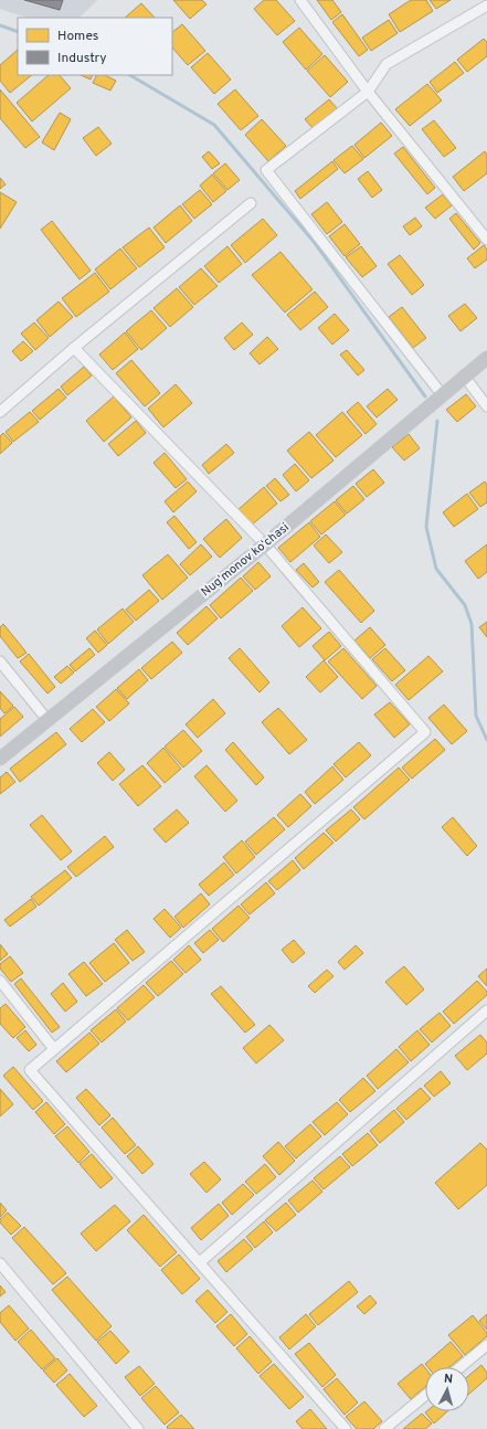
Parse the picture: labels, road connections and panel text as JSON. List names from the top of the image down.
{
  "streets": {
    "main road": ["Nugʻmonov koʻchasi"]
  },
  "legend": ["Homes", "Industry"],
  "north": "top"
}
